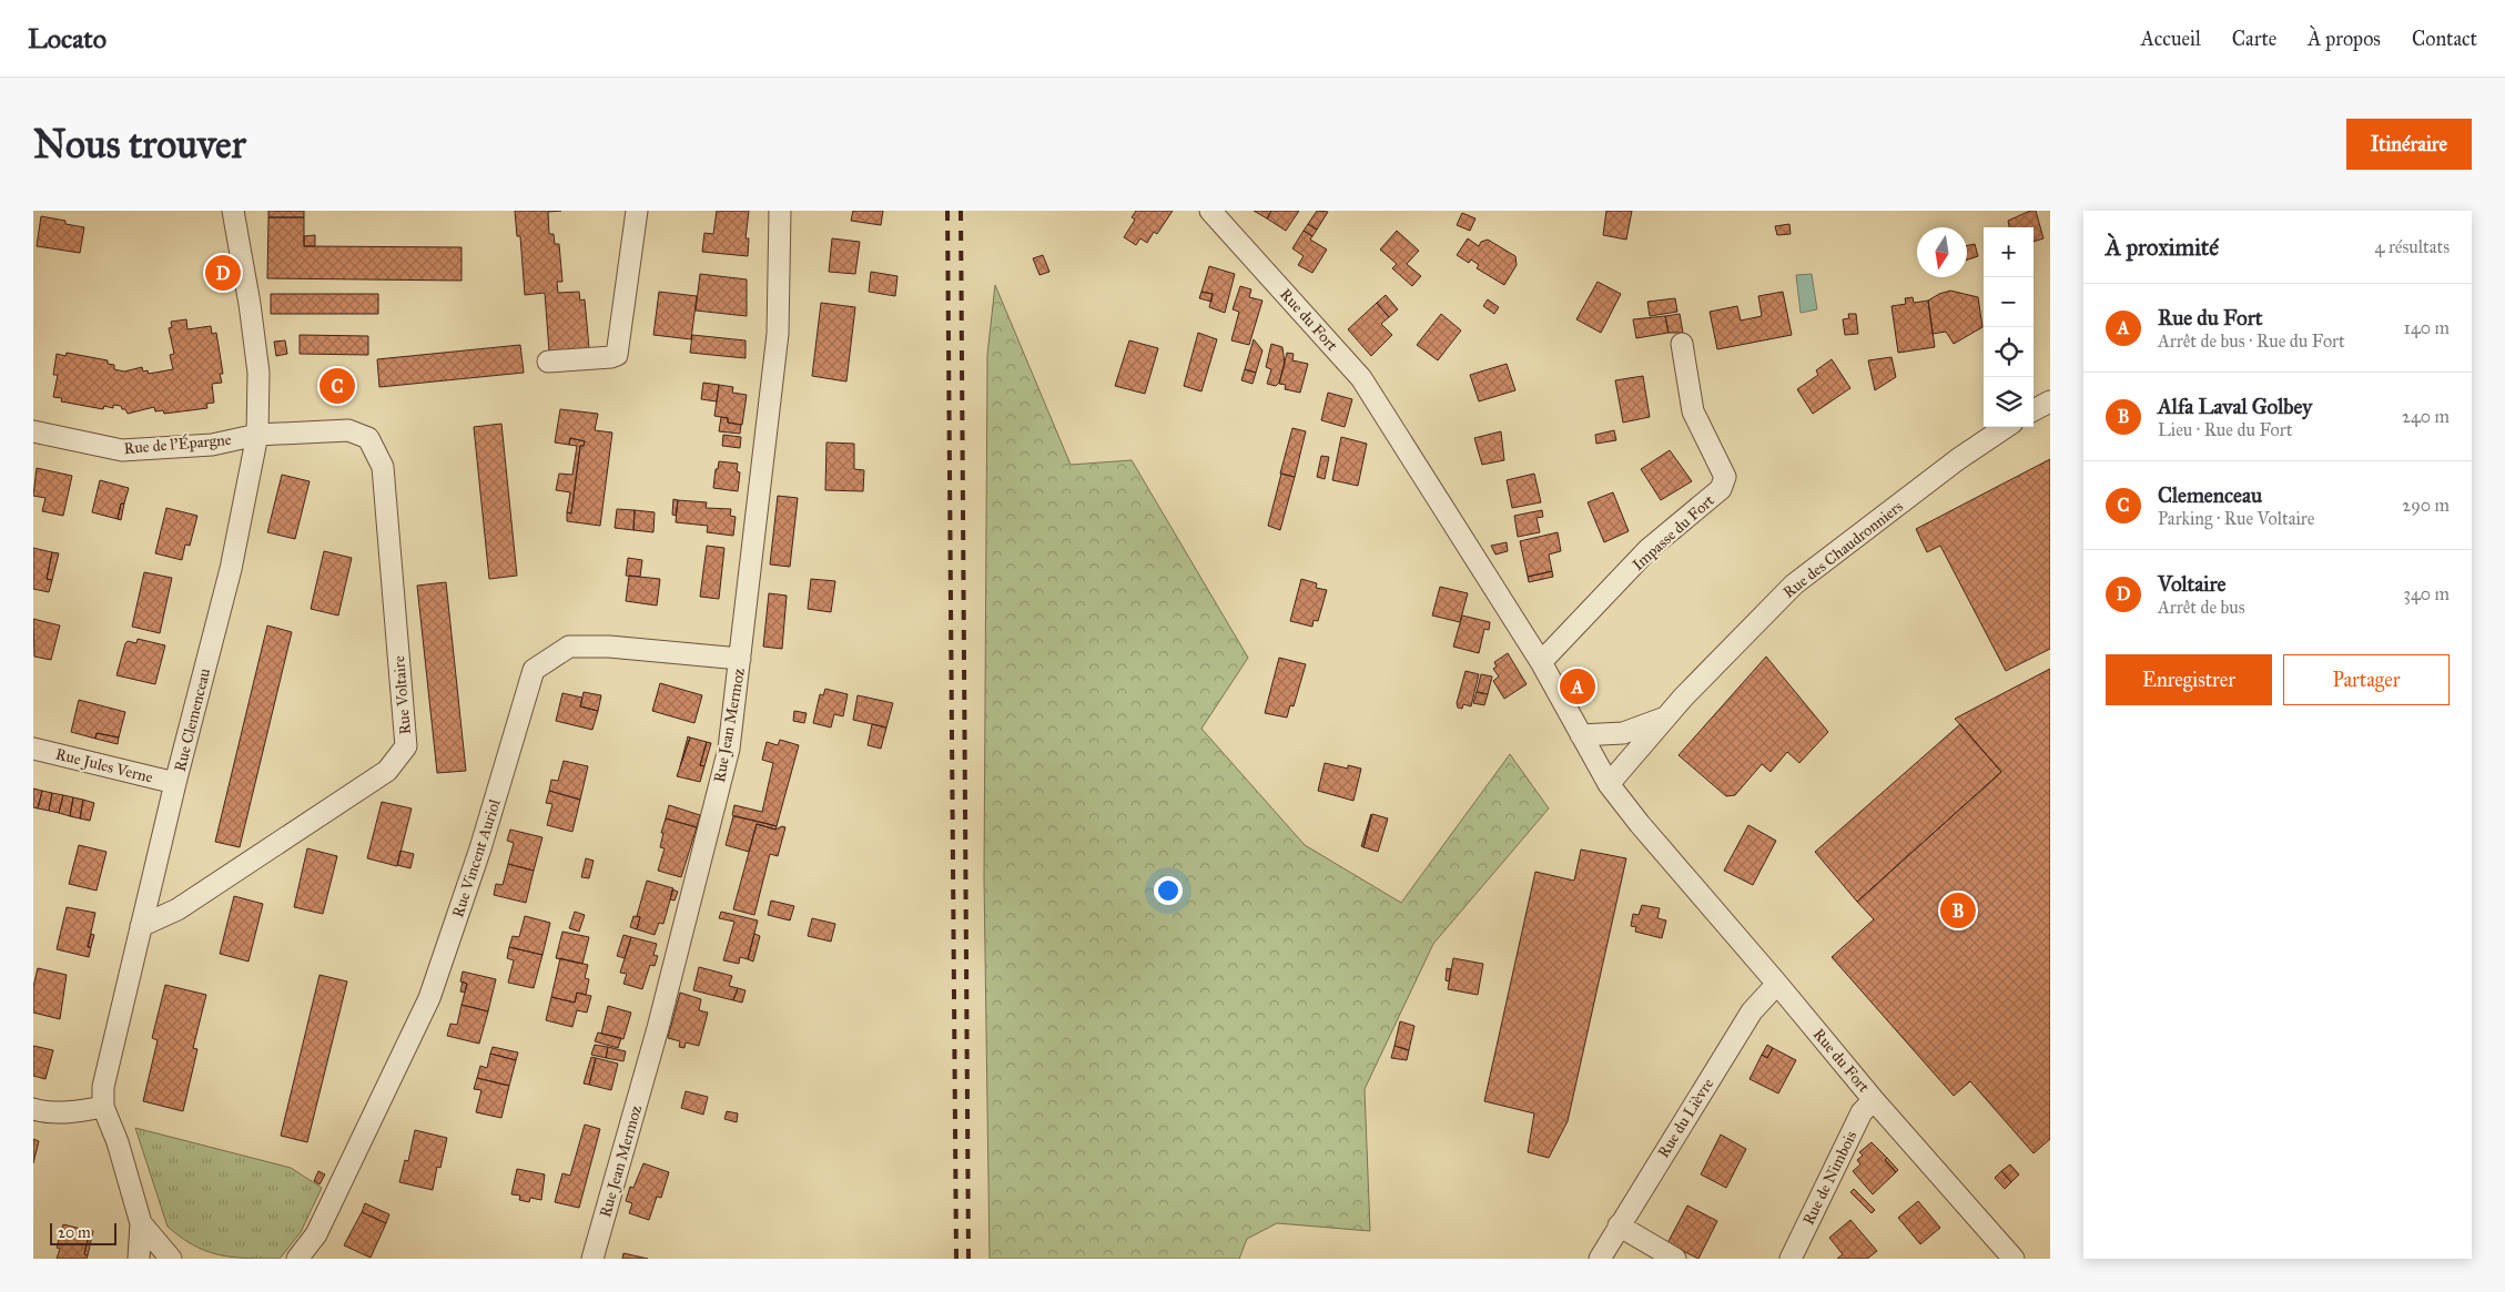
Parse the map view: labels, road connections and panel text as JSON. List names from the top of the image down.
{
  "streets": {
    "street": [
      "Rue du Fort",
      "Rue de l'Épargne",
      "Impasse du Fort",
      "Rue des Chaudronniers",
      "Rue Voltaire",
      "Rue Clemenceau",
      "Rue Jean Mermoz",
      "Rue Jules Verne",
      "Rue Vincent Auriol",
      "Rue du Lièvre",
      "Rue de Nimbois"
    ]
  },
  "crossings": [
    ["Rue du Fort", "Impasse du Fort"],
    ["Rue du Fort", "Rue des Chaudronniers"],
    ["Rue du Fort", "Rue du Lièvre"],
    ["Rue du Fort", "Rue de Nimbois"],
    ["Rue de l'Épargne", "Rue Voltaire"],
    ["Rue de l'Épargne", "Rue Clemenceau"],
    ["Rue Voltaire", "Rue Clemenceau"],
    ["Rue Clemenceau", "Rue Jules Verne"],
    ["Rue Jean Mermoz", "Rue Vincent Auriol"]
  ],
  "scale_bar": "20 m",
  "north": "bottom",
  "page": {
    "header": "Locato",
    "nav": [
      "Accueil",
      "Carte",
      "À propos",
      "Contact"
    ],
    "buttons": [
      "Itinéraire",
      ["Enregistrer", "Partager"]
    ],
    "title": "Nous trouver",
    "heading": ["À proximité", "4 résultats"],
    "map_buttons": ["+", "−"],
    "pins": [
      "D",
      "C",
      "A",
      "B"
    ],
    "list": [
      {
        "mark": "A",
        "name": "Rue du Fort",
        "note": "Arrêt de bus · Rue du Fort",
        "value": "140 m"
      },
      {
        "mark": "B",
        "name": "Alfa Laval Golbey",
        "note": "Lieu · Rue du Fort",
        "value": "240 m"
      },
      {
        "mark": "C",
        "name": "Clemenceau",
        "note": "Parking · Rue Voltaire",
        "value": "290 m"
      },
      {
        "mark": "D",
        "name": "Voltaire",
        "note": "Arrêt de bus",
        "value": "340 m"
      }
    ],
    "scale": "20 m"
  }
}
